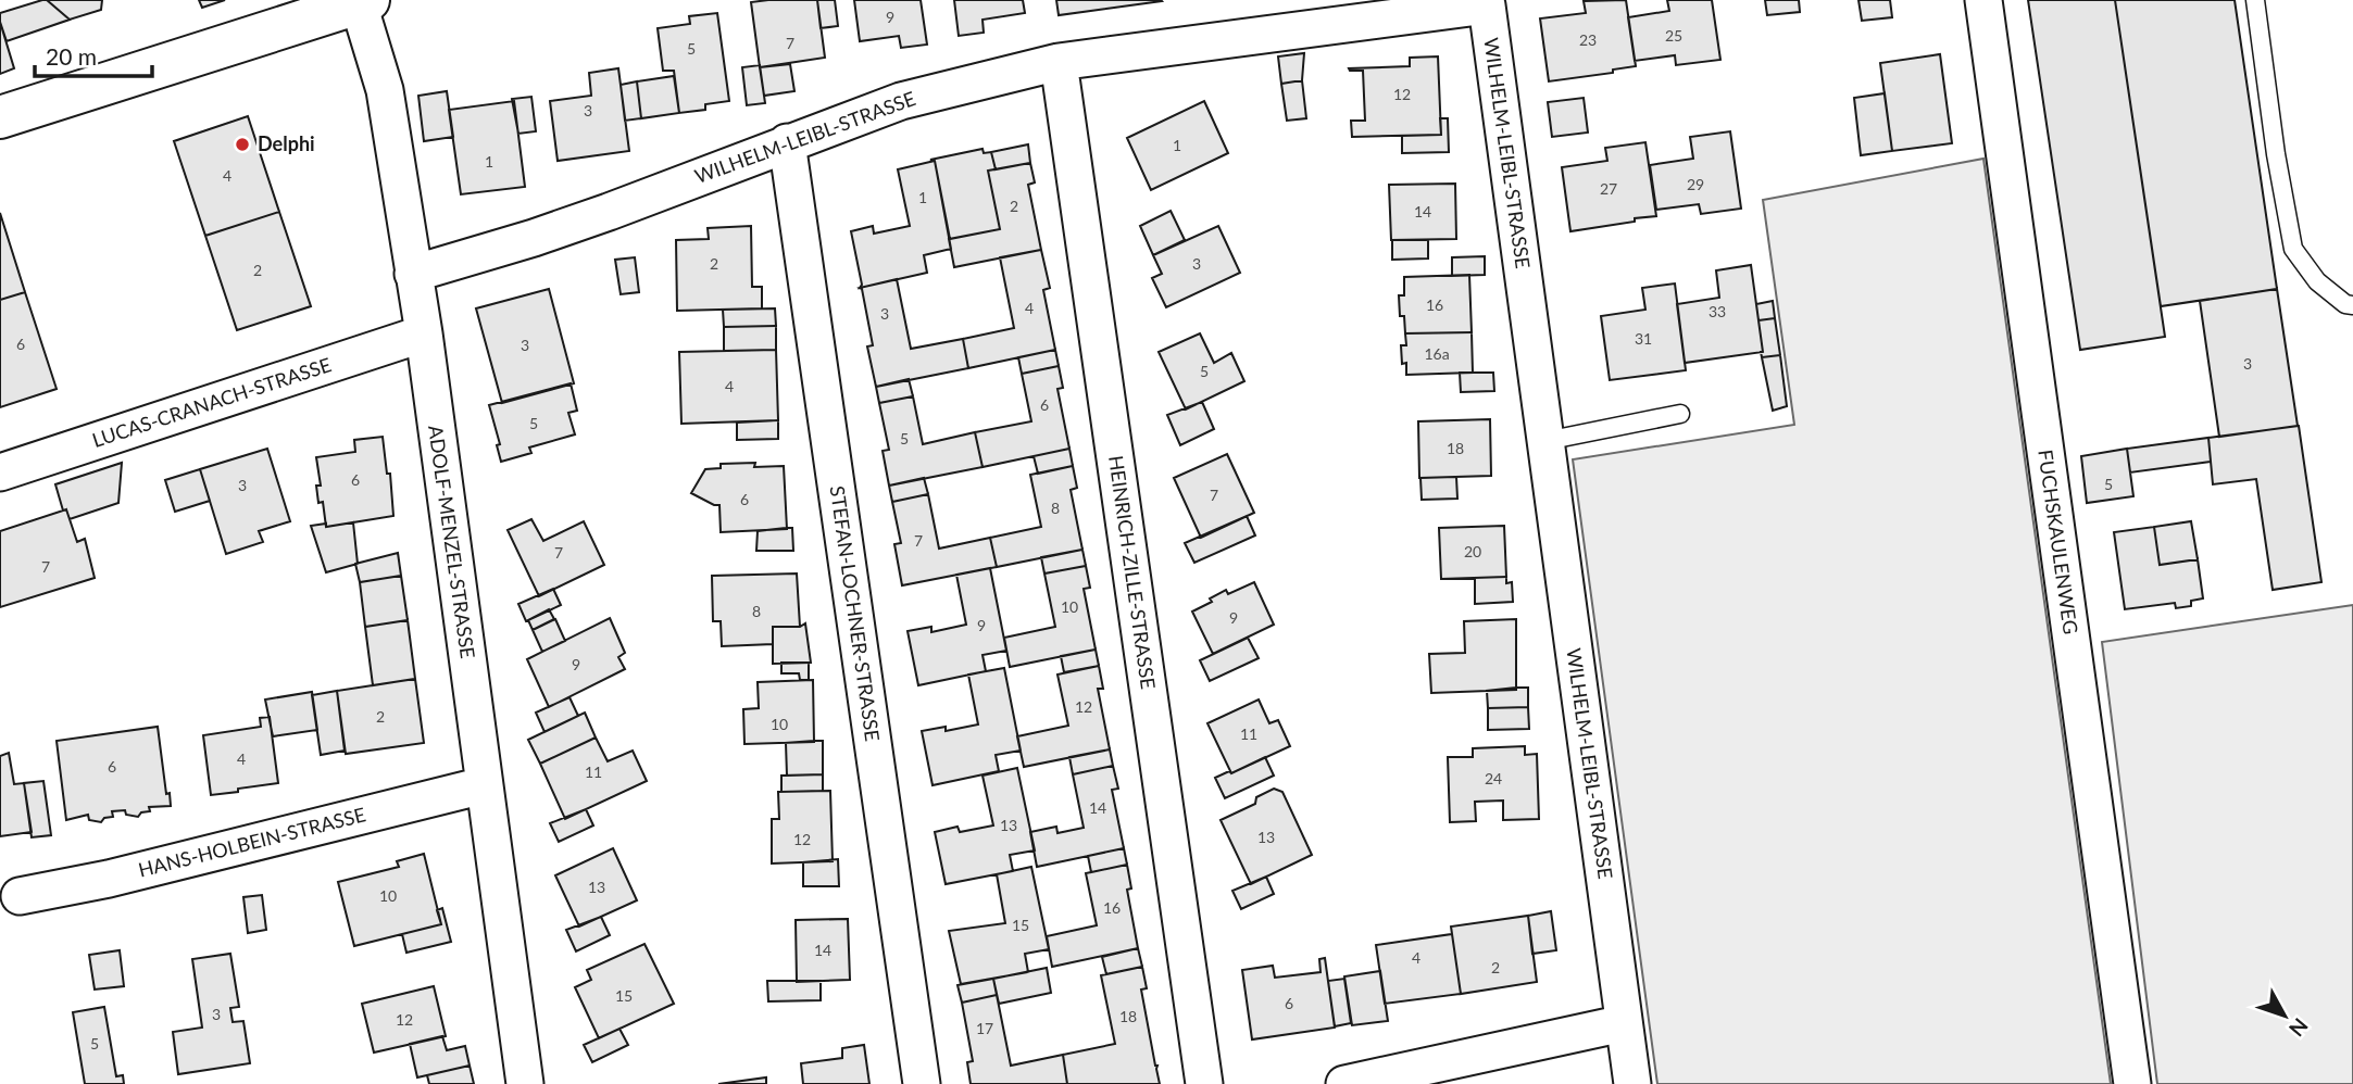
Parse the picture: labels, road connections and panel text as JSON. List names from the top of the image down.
{
  "streets": {
    "street": [
      "WILHELM-LEIBL-STRASSE",
      "LUCAS-CRANACH-STRASSE",
      "ADOLF-MENZEL-STRASSE",
      "FUCHSKAULENWEG",
      "HEINRICH-ZILLE-STRASSE",
      "STEFAN-LOCHNER-STRASSE",
      "HANS-HOLBEIN-STRASSE"
    ]
  },
  "crossings": [
    ["WILHELM-LEIBL-STRASSE", "ADOLF-MENZEL-STRASSE"],
    ["WILHELM-LEIBL-STRASSE", "HEINRICH-ZILLE-STRASSE"],
    ["WILHELM-LEIBL-STRASSE", "STEFAN-LOCHNER-STRASSE"],
    ["LUCAS-CRANACH-STRASSE", "ADOLF-MENZEL-STRASSE"],
    ["ADOLF-MENZEL-STRASSE", "HANS-HOLBEIN-STRASSE"]
  ],
  "places": ["Delphi"],
  "house_numbers": [
    "9",
    "25",
    "23",
    "7",
    "5",
    "12",
    "3",
    "1",
    "1",
    "4",
    "29",
    "27",
    "1",
    "2",
    "14",
    "2",
    "3",
    "2",
    "16",
    "4",
    "33",
    "3",
    "31",
    "6",
    "3",
    "16a",
    "3",
    "5",
    "4",
    "6",
    "5",
    "5",
    "18",
    "6",
    "5",
    "3",
    "7",
    "6",
    "8",
    "7",
    "20",
    "7",
    "7",
    "10",
    "8",
    "9",
    "9",
    "9",
    "12",
    "2",
    "10",
    "11",
    "4",
    "6",
    "11",
    "24",
    "14",
    "13",
    "13",
    "12",
    "13",
    "10",
    "16",
    "15",
    "14",
    "4",
    "2",
    "15",
    "6",
    "3",
    "18",
    "12",
    "17",
    "5"
  ],
  "scale_bar": "20 m",
  "north": "bottom right"
}
